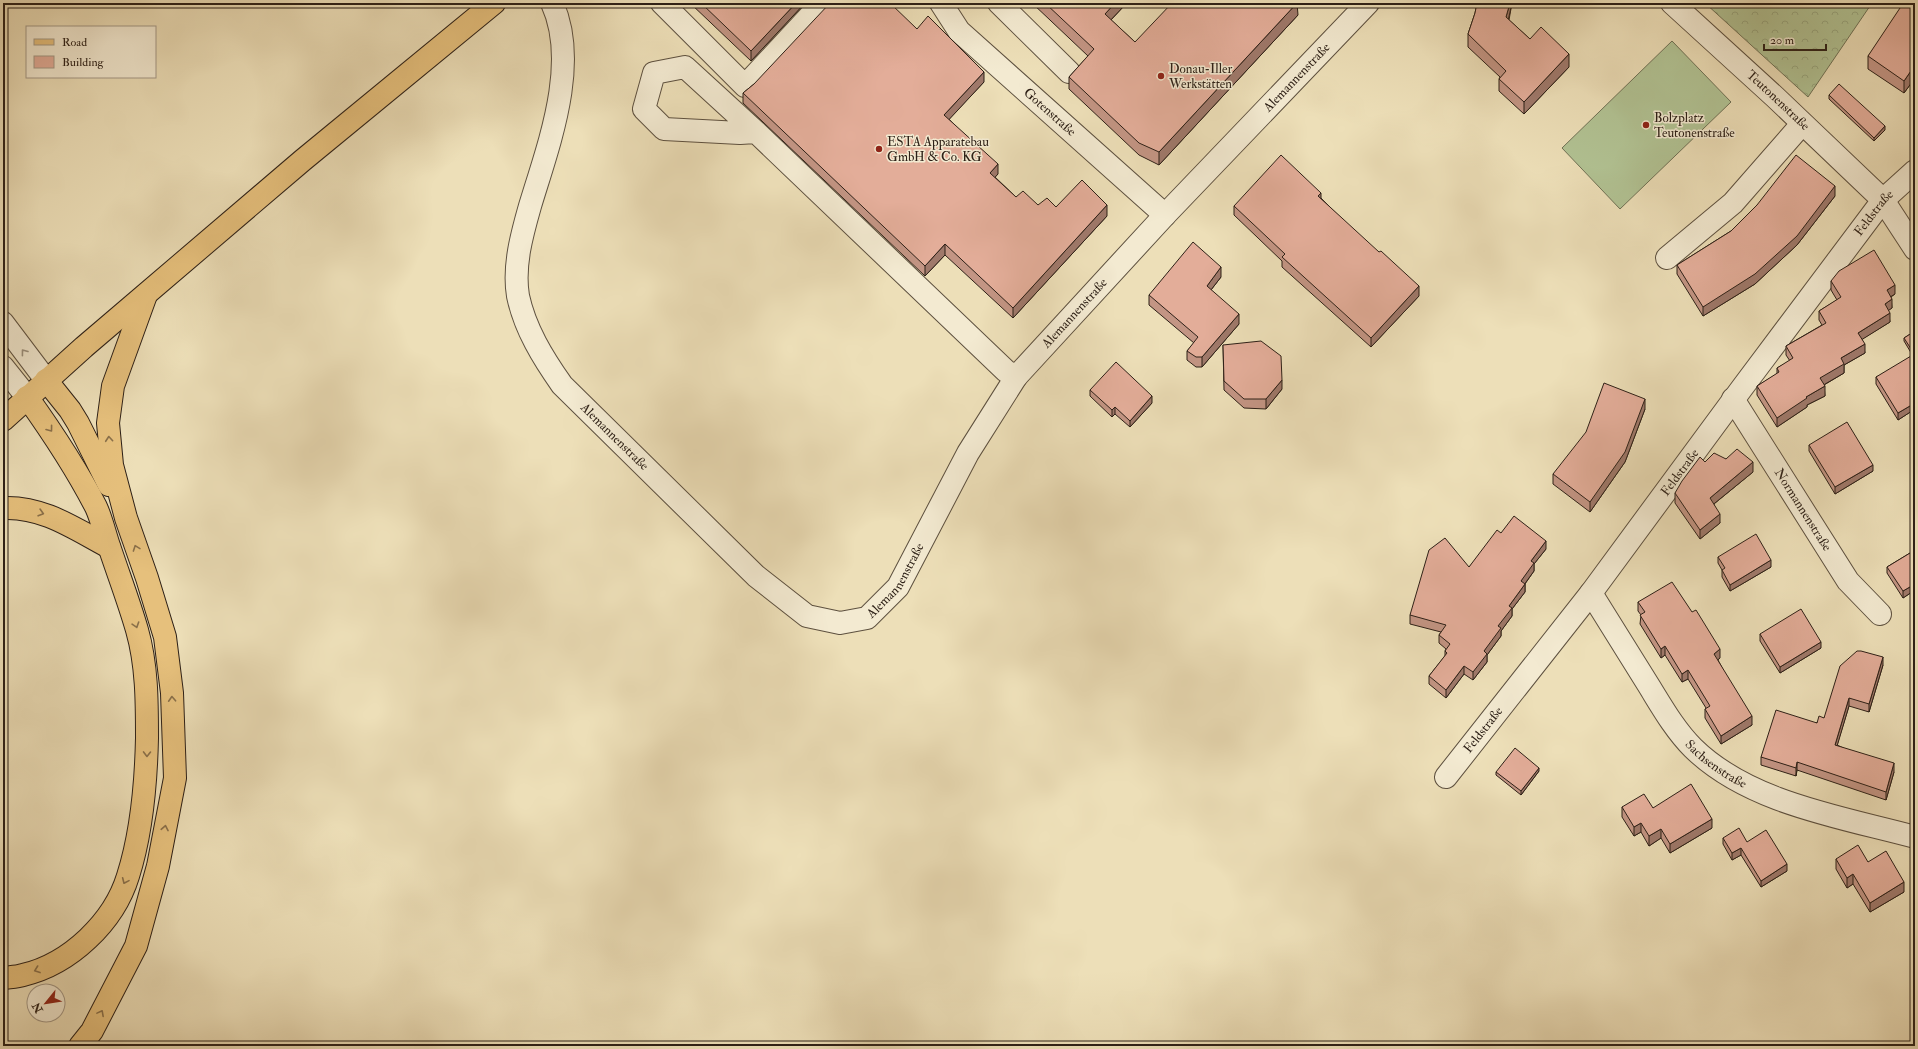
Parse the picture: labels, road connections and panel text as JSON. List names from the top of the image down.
{
  "streets": {
    "street": [
      "Alemannenstraße",
      "Teutonenstraße",
      "Gotenstraße",
      "Feldstraße",
      "Normannenstraße",
      "Sachsenstraße"
    ]
  },
  "crossings": [
    ["Alemannenstraße", "Gotenstraße"],
    ["Teutonenstraße", "Feldstraße"],
    ["Feldstraße", "Normannenstraße"],
    ["Feldstraße", "Sachsenstraße"]
  ],
  "places": ["Donau-Iller Werkstätten", "Bolzplatz Teutonenstraße", "ESTA Apparatebau GmbH & Co. KG"],
  "legend": ["Road", "Building"],
  "scale_bar": "20 m",
  "north": "bottom left"
}
